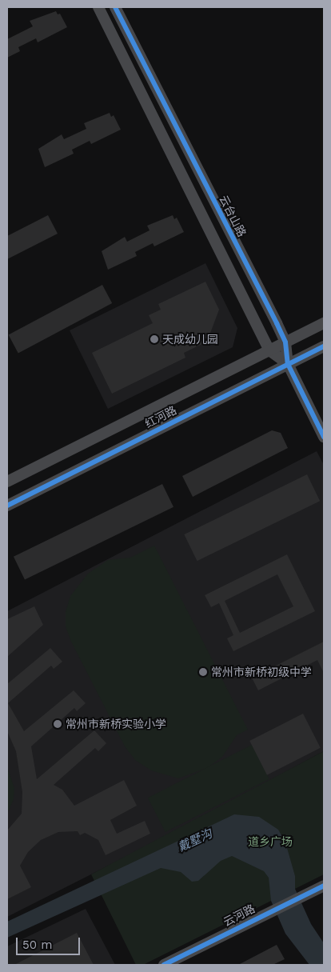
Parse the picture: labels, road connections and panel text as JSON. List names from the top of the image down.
{
  "streets": {
    "street": ["云台山路", "红河路", "云河路"]
  },
  "crossings": [
    ["云台山路", "红河路"]
  ],
  "water": ["戴墅沟"],
  "parks": ["道乡广场"],
  "places": ["天成幼儿园", "常州市新桥初级中学", "常州市新桥实验小学"],
  "scale_bar": "50 m"
}
